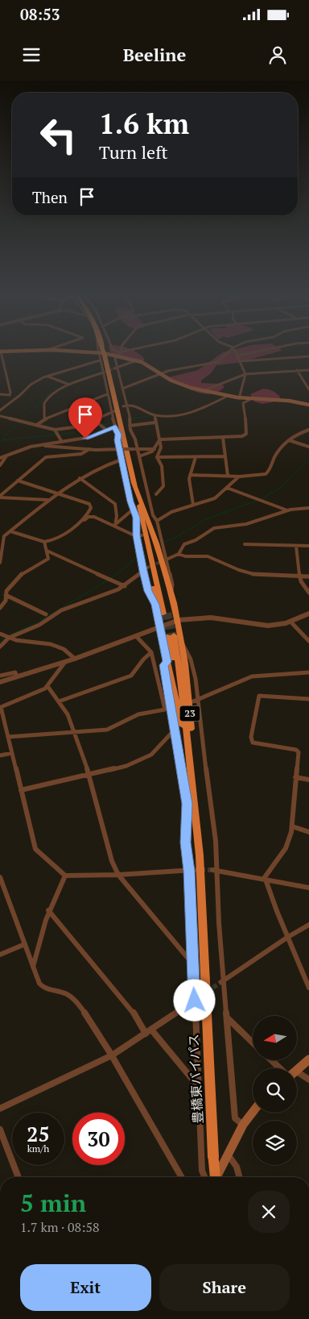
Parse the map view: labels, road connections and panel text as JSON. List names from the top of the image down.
{
  "streets": {
    "highway": ["23", "豊橋東バイパス"]
  },
  "crossings": [
    ["23", "豊橋東バイパス"]
  ],
  "north": "left",
  "page": {
    "status": "08:53",
    "header": "Beeline",
    "turn": ["1.6 km", "Turn left"],
    "then": "Then",
    "speed": "25 km/h",
    "limit": "30",
    "heading": ["5 min", "1.7 km · 08:58"],
    "buttons": ["Exit", "Share"]
  }
}
